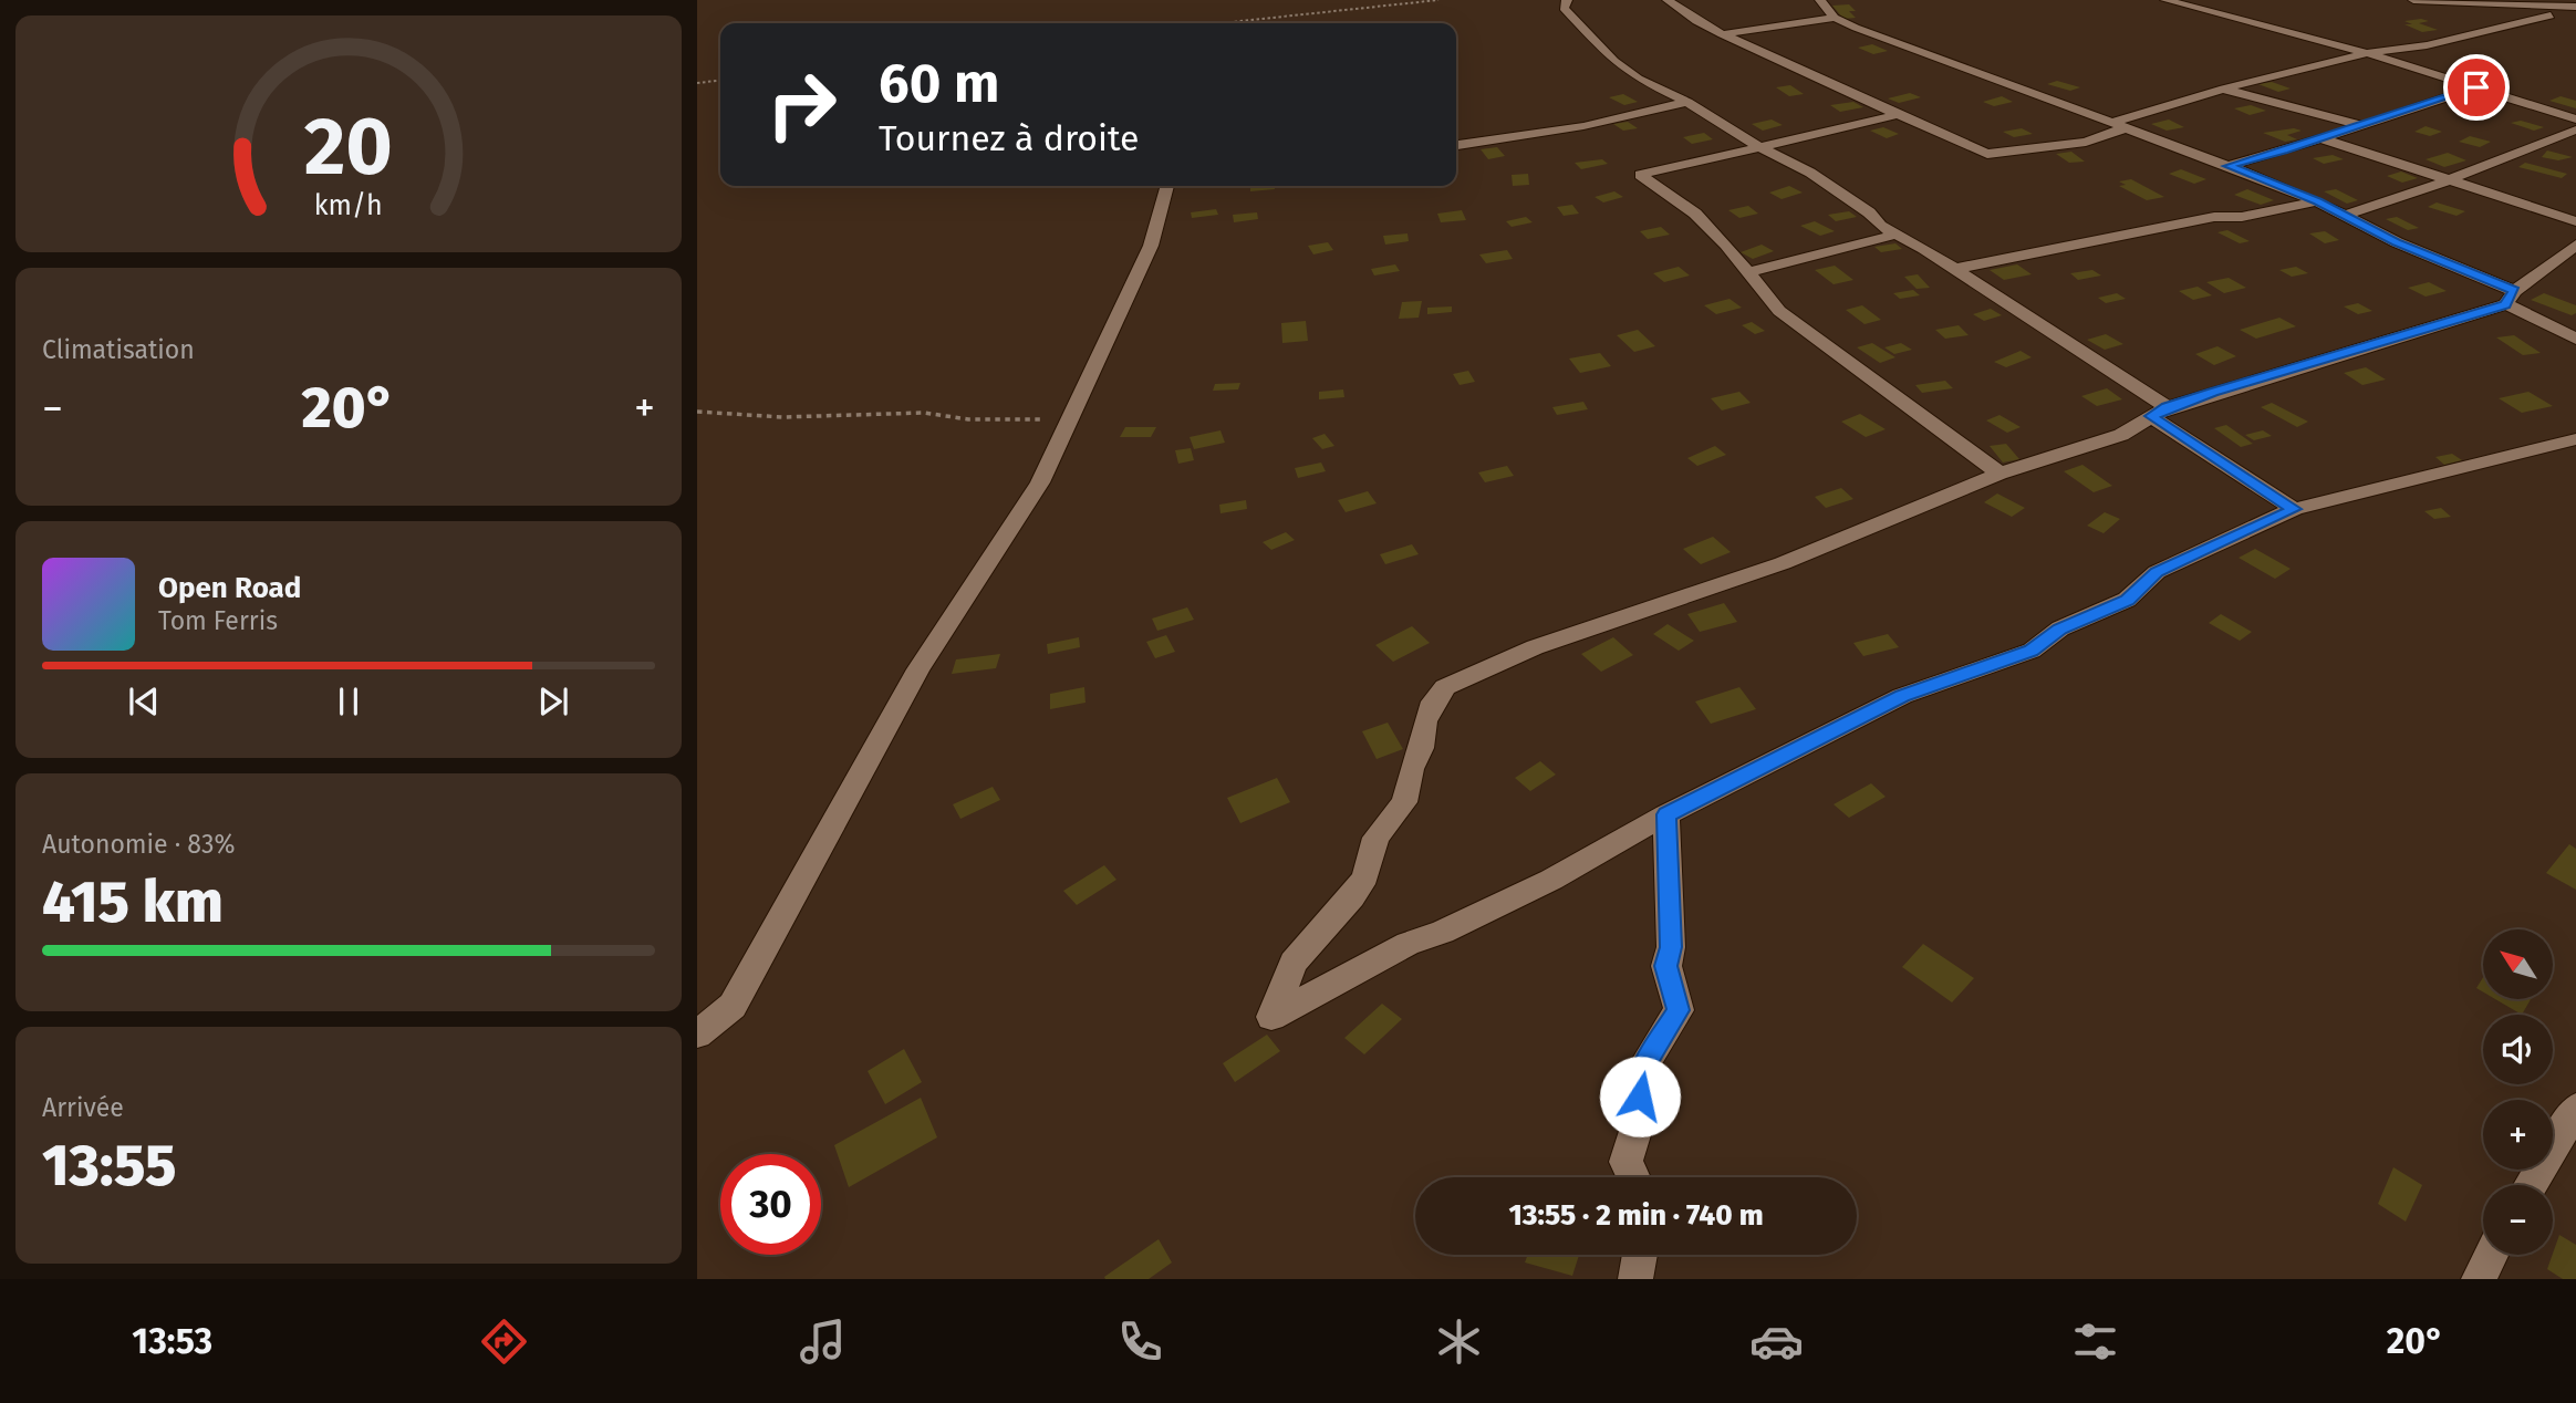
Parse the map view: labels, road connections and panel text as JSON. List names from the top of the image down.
{
  "north": "top left",
  "page": {
    "turn": ["60 m", "Tournez à droite"],
    "tile": [
      "Climatisation",
      ["Autonomie · 83%", "415 km"],
      ["Arrivée", "13:55"]
    ],
    "heat": ["−", "20°", "+"],
    "song": ["Open Road", "Tom Ferris"],
    "map_buttons": ["+", "−"],
    "limit": "30",
    "trip": "13:55 · 2 min · 740 m",
    "tabs": ["13:53", "20°"],
    "gauge": ["20", "km/h"]
  }
}
